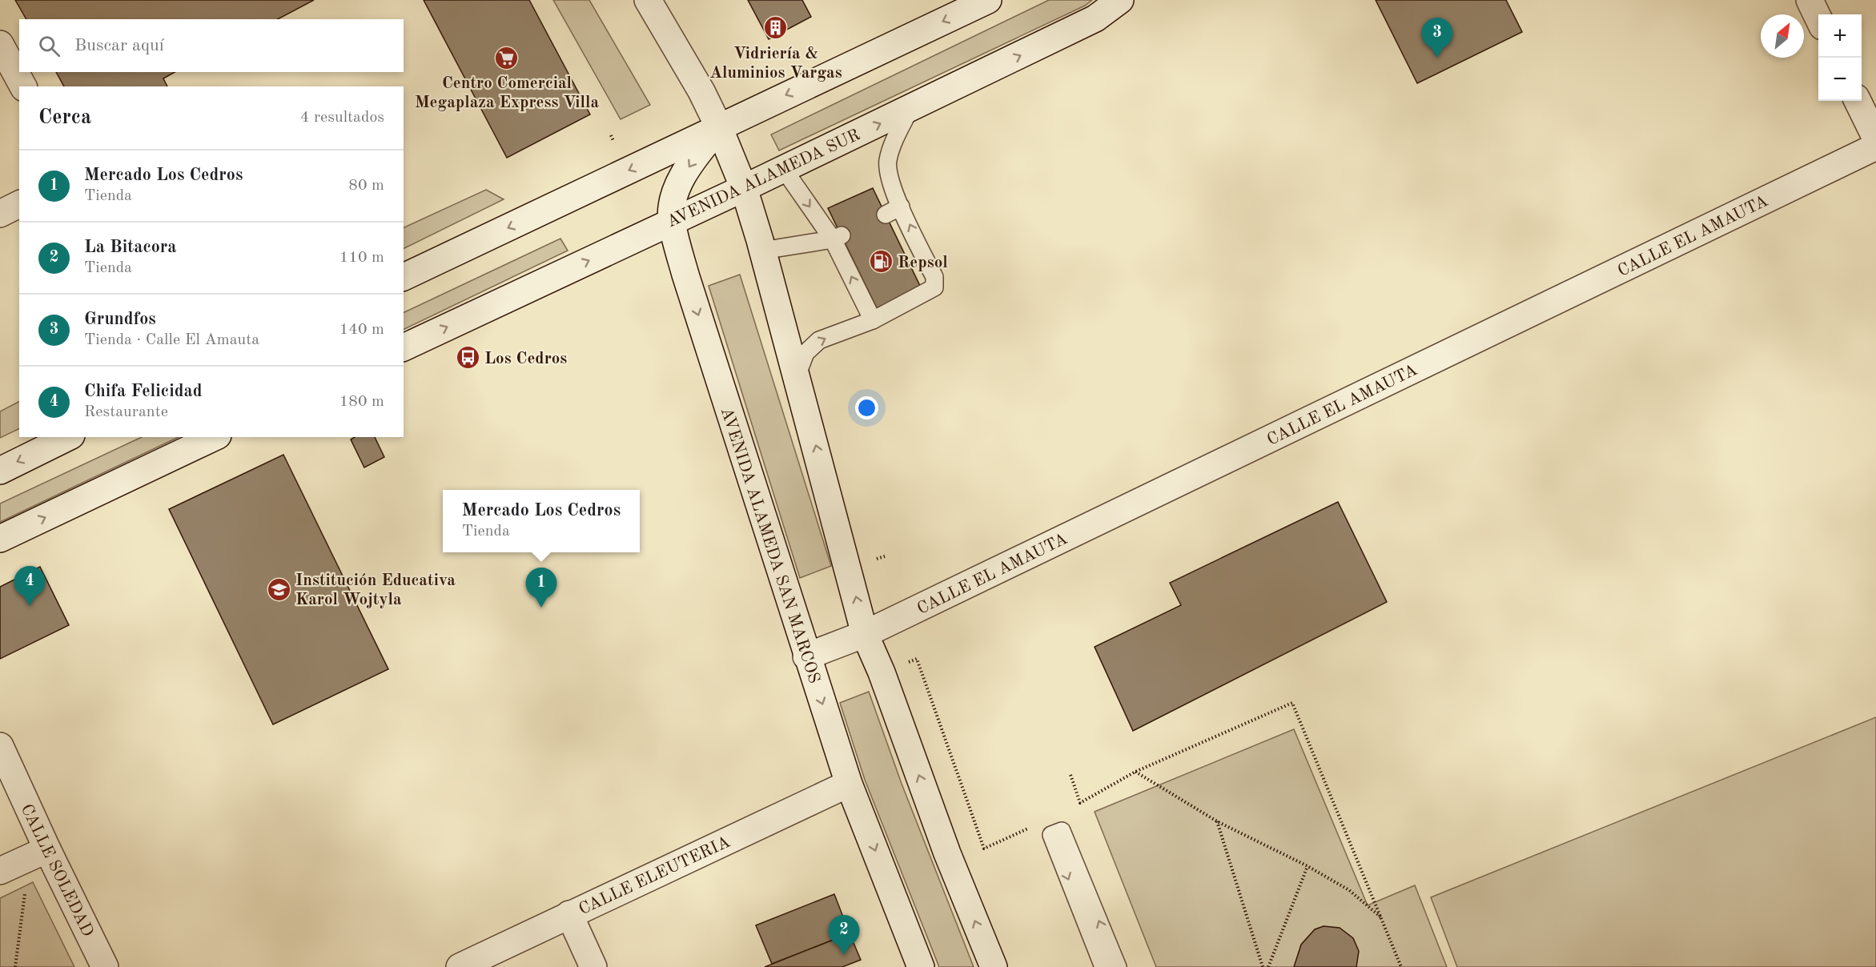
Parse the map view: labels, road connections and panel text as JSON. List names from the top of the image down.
{
  "streets": {
    "main road": [
      "AVENIDA ALAMEDA SUR",
      "CALLE EL AMAUTA",
      "AVENIDA ALAMEDA SAN MARCOS",
      "CALLE SOLEDAD",
      "CALLE ELEUTERIA"
    ]
  },
  "crossings": [
    ["AVENIDA ALAMEDA SUR", "AVENIDA ALAMEDA SAN MARCOS"],
    ["CALLE EL AMAUTA", "AVENIDA ALAMEDA SAN MARCOS"],
    ["AVENIDA ALAMEDA SAN MARCOS", "CALLE ELEUTERIA"]
  ],
  "places": {
    "building": ["Vidriería & Aluminios Vargas"],
    "supermarket": ["Centro Comercial Megaplaza Express Villa"],
    "fuel station": ["Repsol"],
    "bus stop": ["Los Cedros"],
    "school or university": ["Institución Educativa Karol Wojtyla"]
  },
  "north": "top right",
  "page": {
    "map_buttons": ["+", "−"],
    "pins": [
      "3",
      "4",
      "1",
      "2"
    ],
    "search": "Buscar aquí",
    "heading": ["Cerca", "4 resultados"],
    "list": [
      {
        "mark": "1",
        "name": "Mercado Los Cedros",
        "note": "Tienda",
        "value": "80 m"
      },
      {
        "mark": "2",
        "name": "La Bitacora",
        "note": "Tienda",
        "value": "110 m"
      },
      {
        "mark": "3",
        "name": "Grundfos",
        "note": "Tienda · Calle El Amauta",
        "value": "140 m"
      },
      {
        "mark": "4",
        "name": "Chifa Felicidad",
        "note": "Restaurante",
        "value": "180 m"
      }
    ],
    "popup": ["Mercado Los Cedros", "Tienda"]
  }
}
